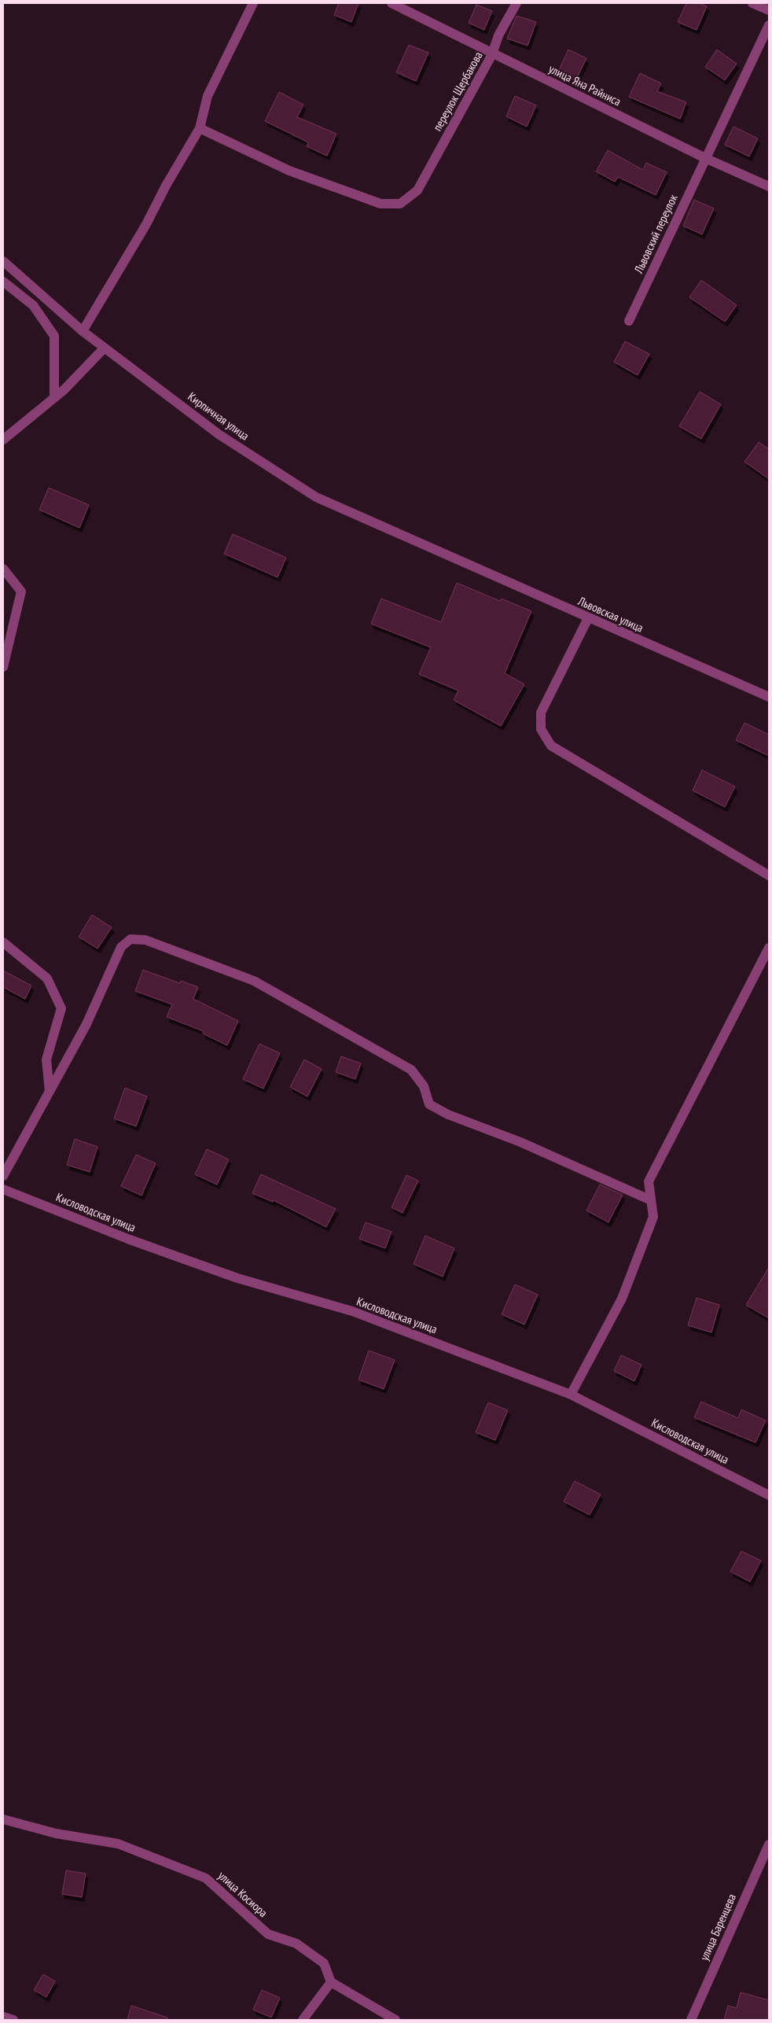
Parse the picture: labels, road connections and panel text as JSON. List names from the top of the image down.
{
  "streets": {
    "street": [
      "улица Яна Райниса",
      "переулок Щербакова",
      "Львовский переулок",
      "Кирпичная улица",
      "Львовская улица",
      "Кисловодская улица",
      "улица Косиора",
      "улица Баренцева"
    ]
  },
  "crossings": [
    ["улица Яна Райниса", "переулок Щербакова"],
    ["улица Яна Райниса", "Львовский переулок"],
    ["Кирпичная улица", "Львовская улица"]
  ]
}
